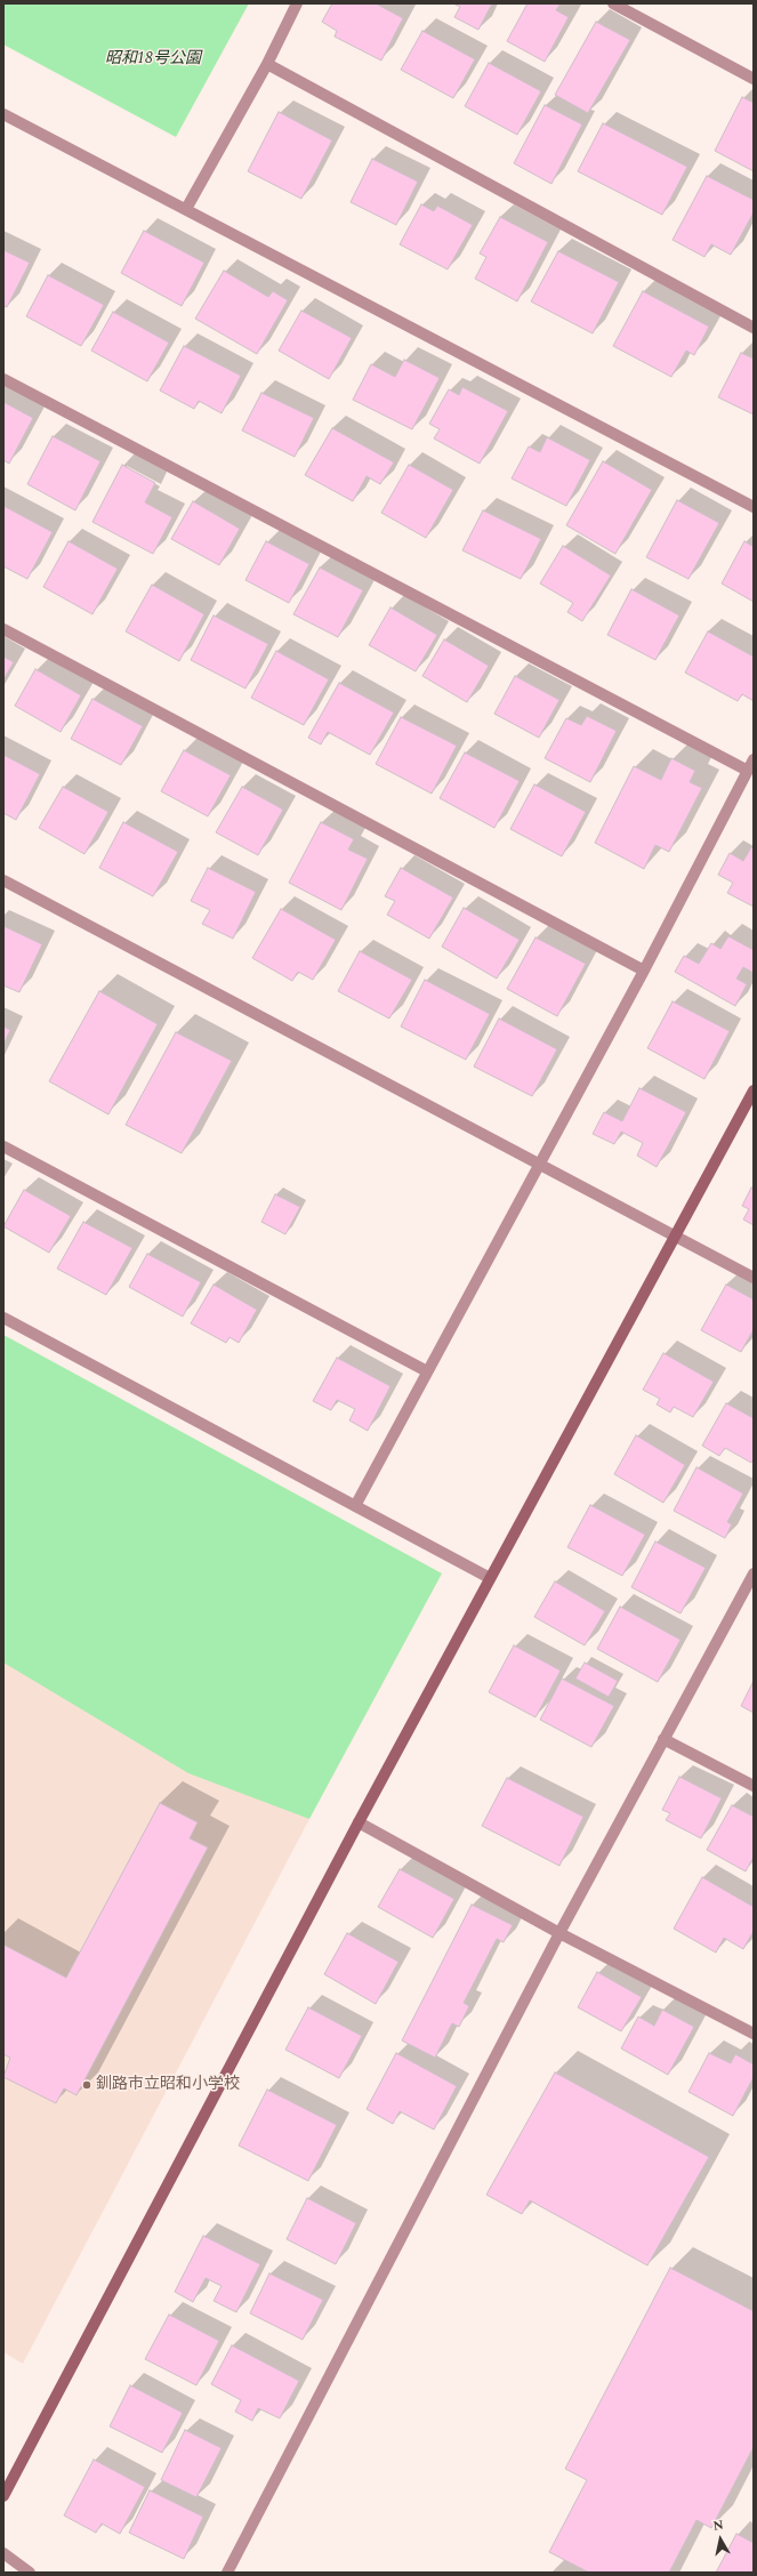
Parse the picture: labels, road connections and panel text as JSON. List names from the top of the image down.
{
  "parks": ["昭和18号公園"],
  "places": ["釧路市立昭和小学校"],
  "north": "top"
}
